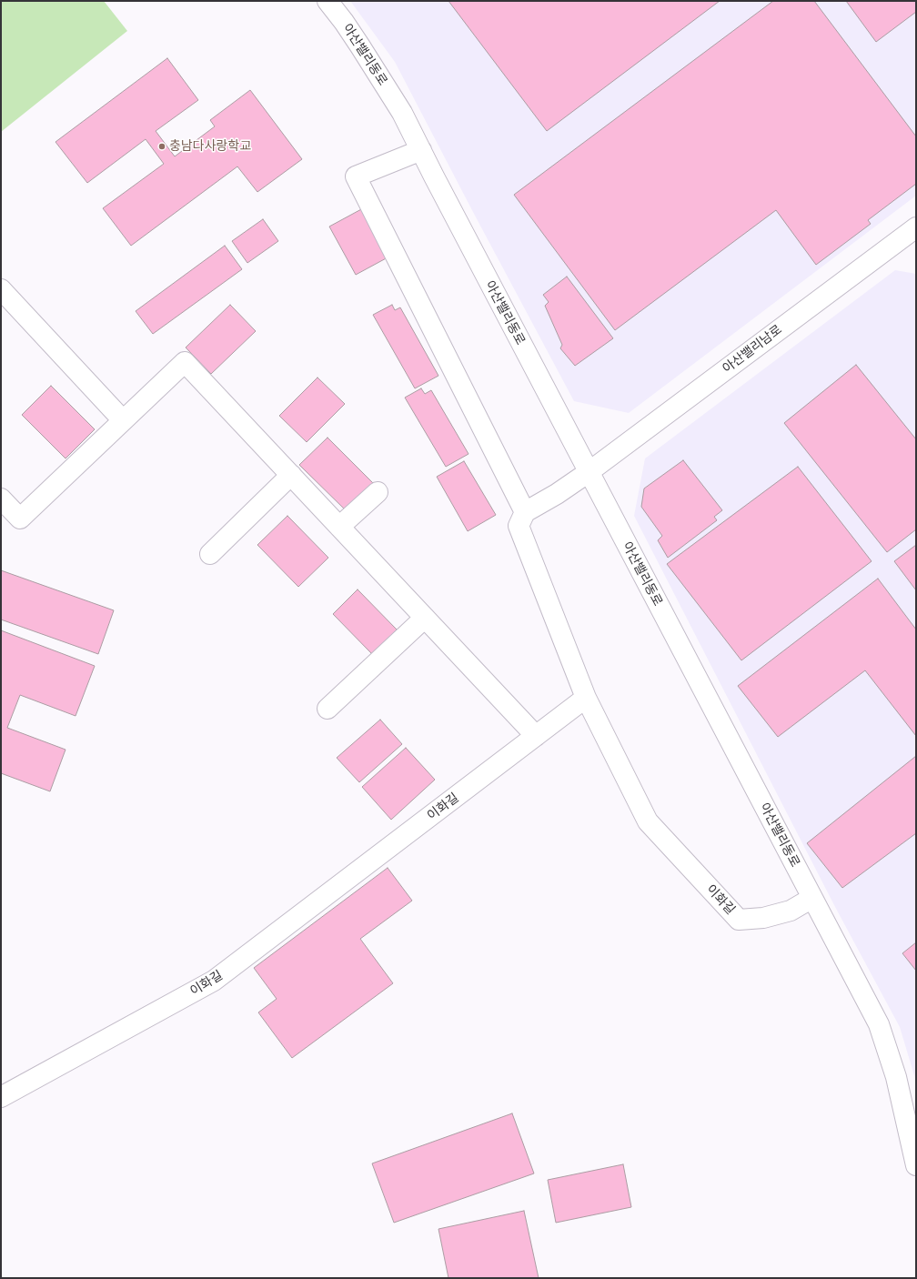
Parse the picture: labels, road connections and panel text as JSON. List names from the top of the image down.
{
  "streets": {
    "street": ["아산밸리동로", "아산밸리남로", "이화길"]
  },
  "crossings": [
    ["아산밸리동로", "아산밸리남로"],
    ["아산밸리동로", "이화길"]
  ],
  "places": ["충남다사랑학교"]
}
